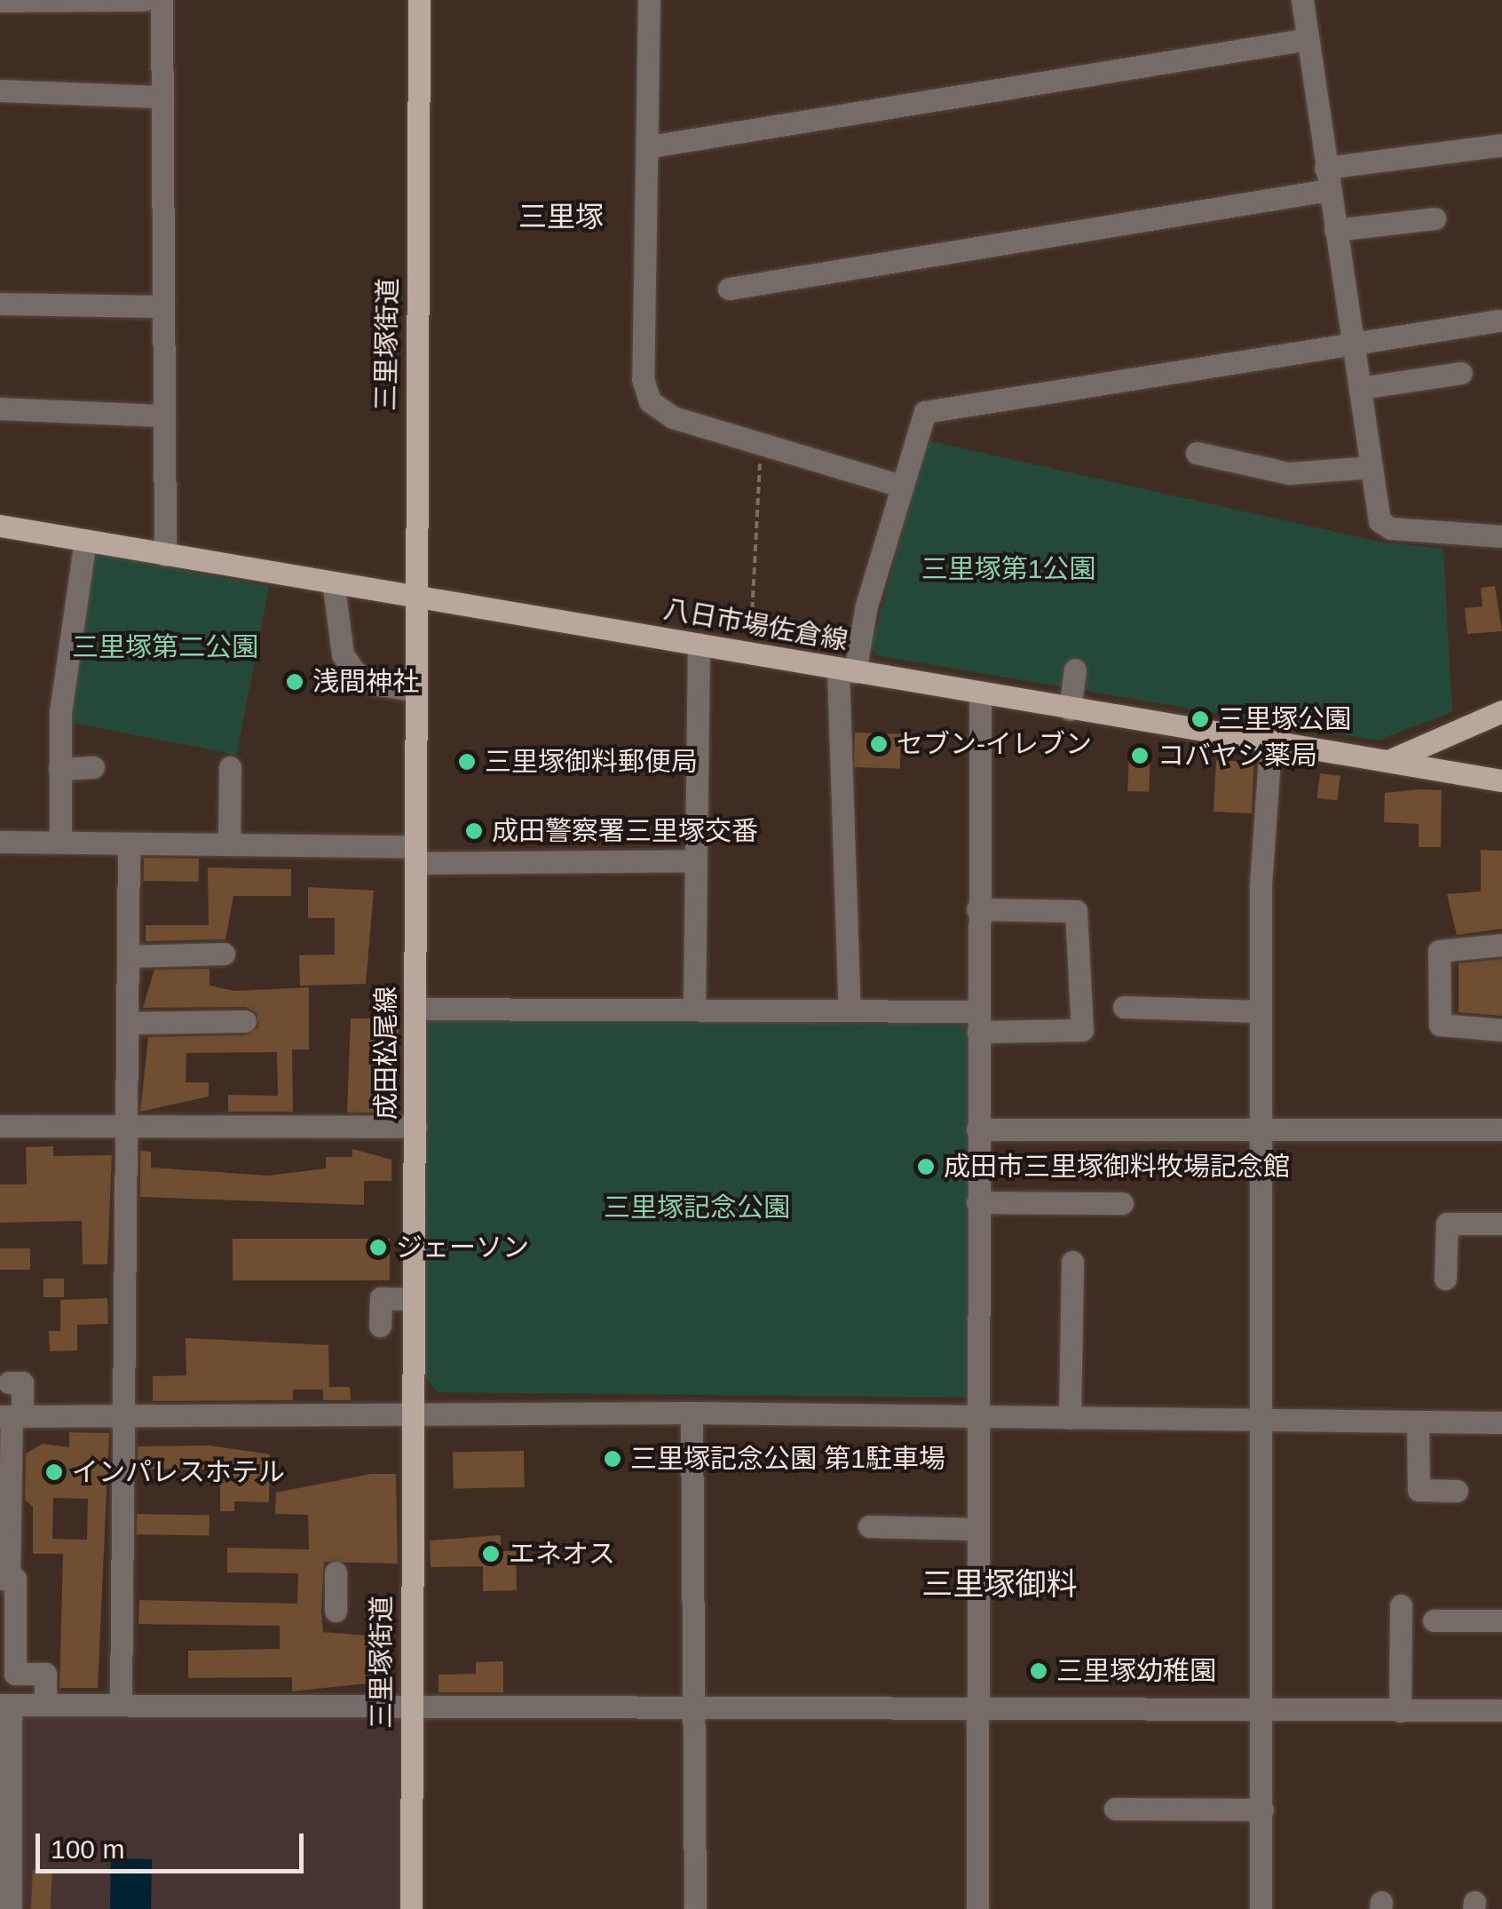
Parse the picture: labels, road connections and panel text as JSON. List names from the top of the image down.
{
  "streets": {
    "main road": ["三里塚街道", "八日市場佐倉線", "成田松尾線"]
  },
  "crossings": [
    ["三里塚街道", "八日市場佐倉線"],
    ["三里塚街道", "成田松尾線"]
  ],
  "districts": ["三里塚", "三里塚御料"],
  "parks": ["三里塚第1公園", "三里塚第二公園", "三里塚記念公園"],
  "places": [
    "浅間神社",
    "三里塚公園",
    "セブン-イレブン",
    "コバヤシ薬局",
    "三里塚御料郵便局",
    "成田警察署三里塚交番",
    "成田市三里塚御料牧場記念館",
    "ジェーソン",
    "三里塚記念公園 第1駐車場",
    "インパレスホテル",
    "エネオス",
    "三里塚幼稚園"
  ],
  "scale_bar": "100 m"
}
